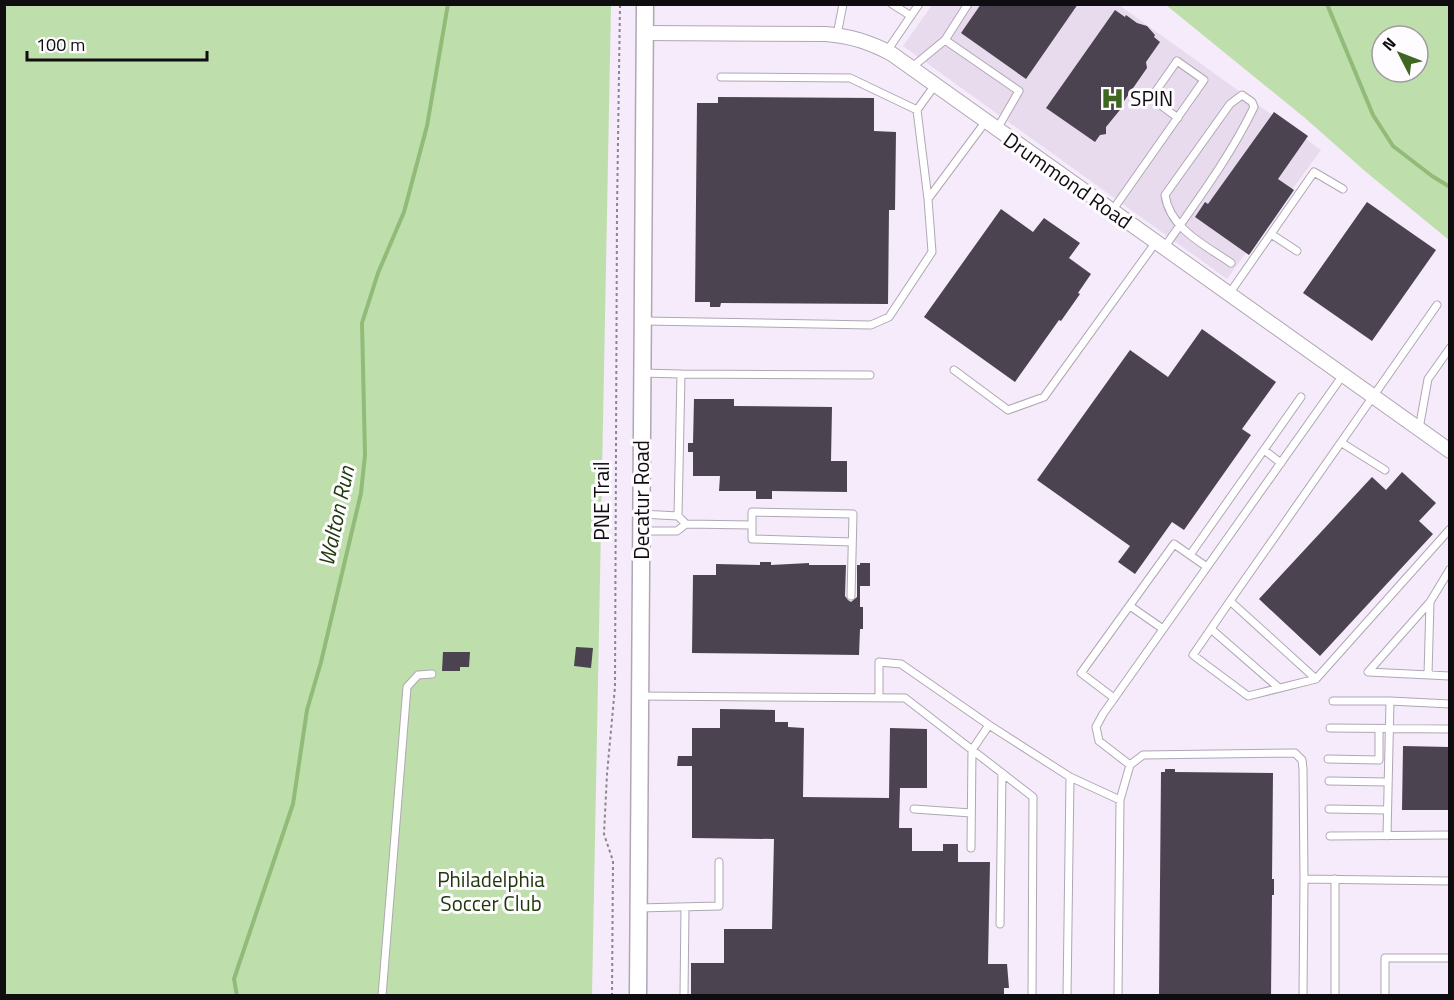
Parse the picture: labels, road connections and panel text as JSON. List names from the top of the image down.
{
  "streets": {
    "street": ["Drummond Road", "Decatur Road"],
    "path": ["PNE Trail"]
  },
  "crossings": [
    ["Drummond Road", "Decatur Road"]
  ],
  "water": ["Walton Run"],
  "parks": ["Philadelphia Soccer Club"],
  "places": {
    "hospital": ["SPIN"]
  },
  "scale_bar": "100 m",
  "north": "top left"
}
